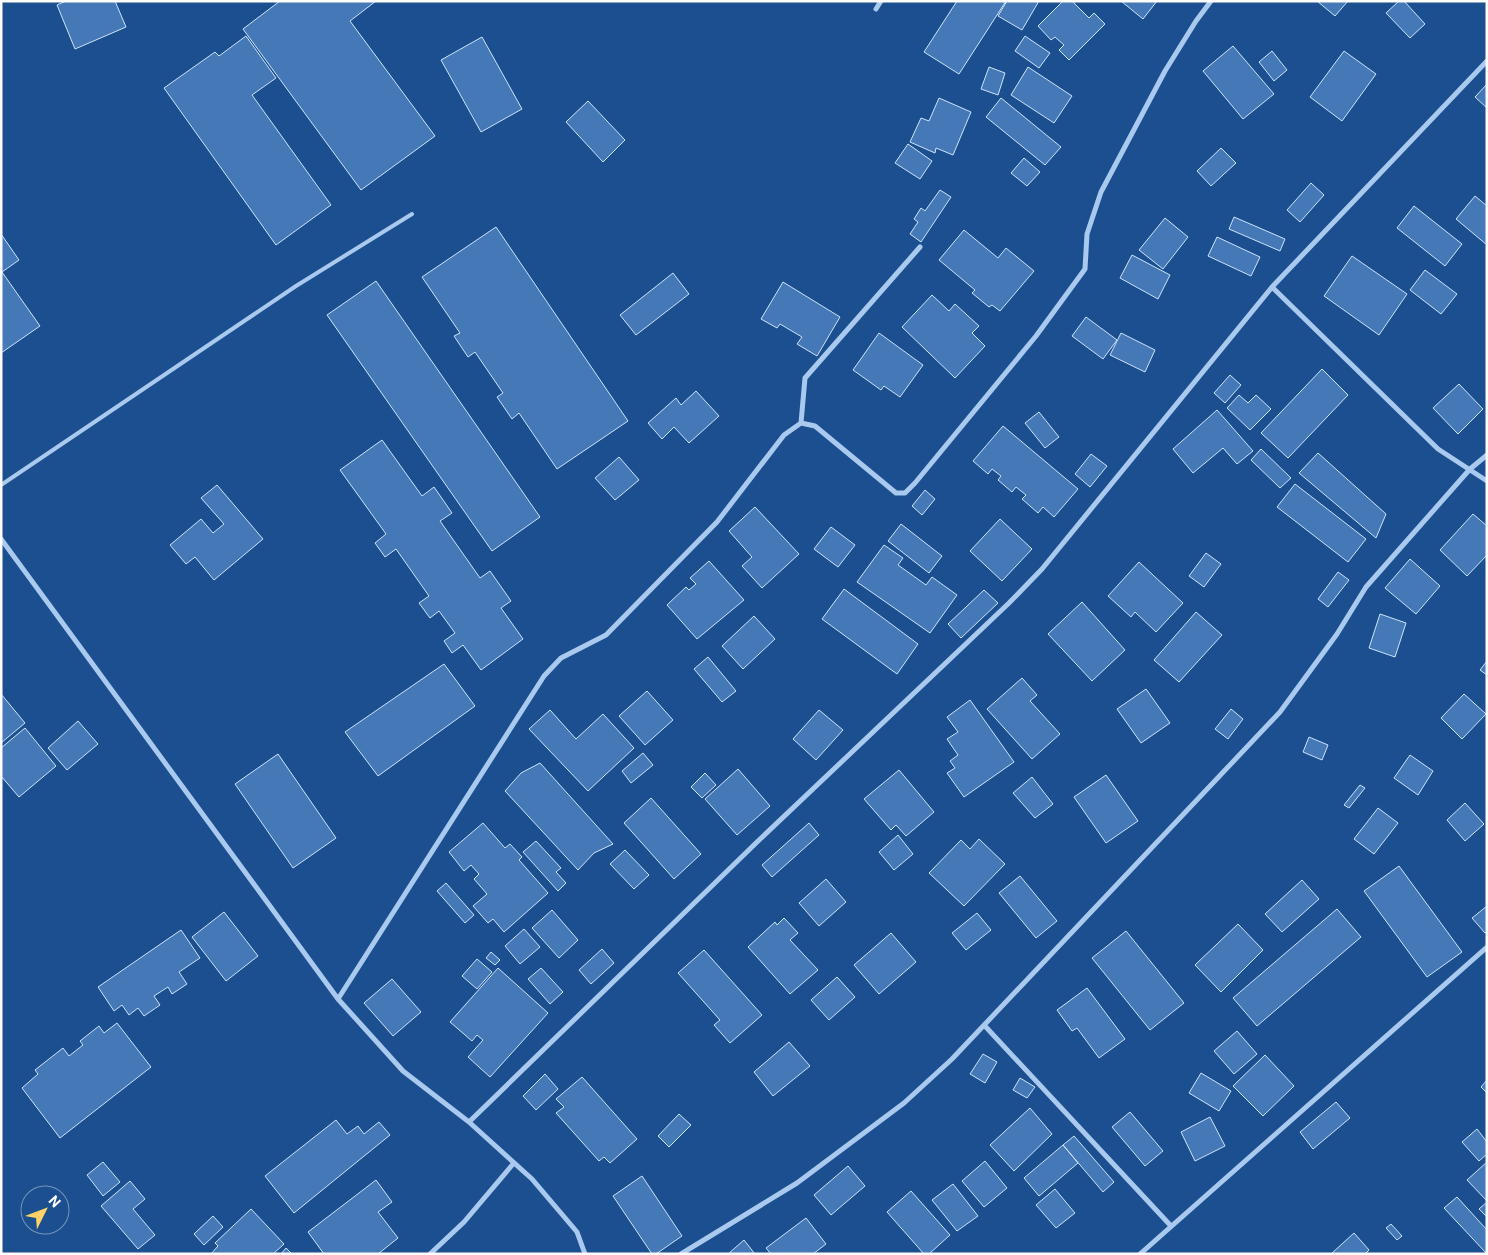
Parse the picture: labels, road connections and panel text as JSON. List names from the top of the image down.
{
  "north": "top right"
}
